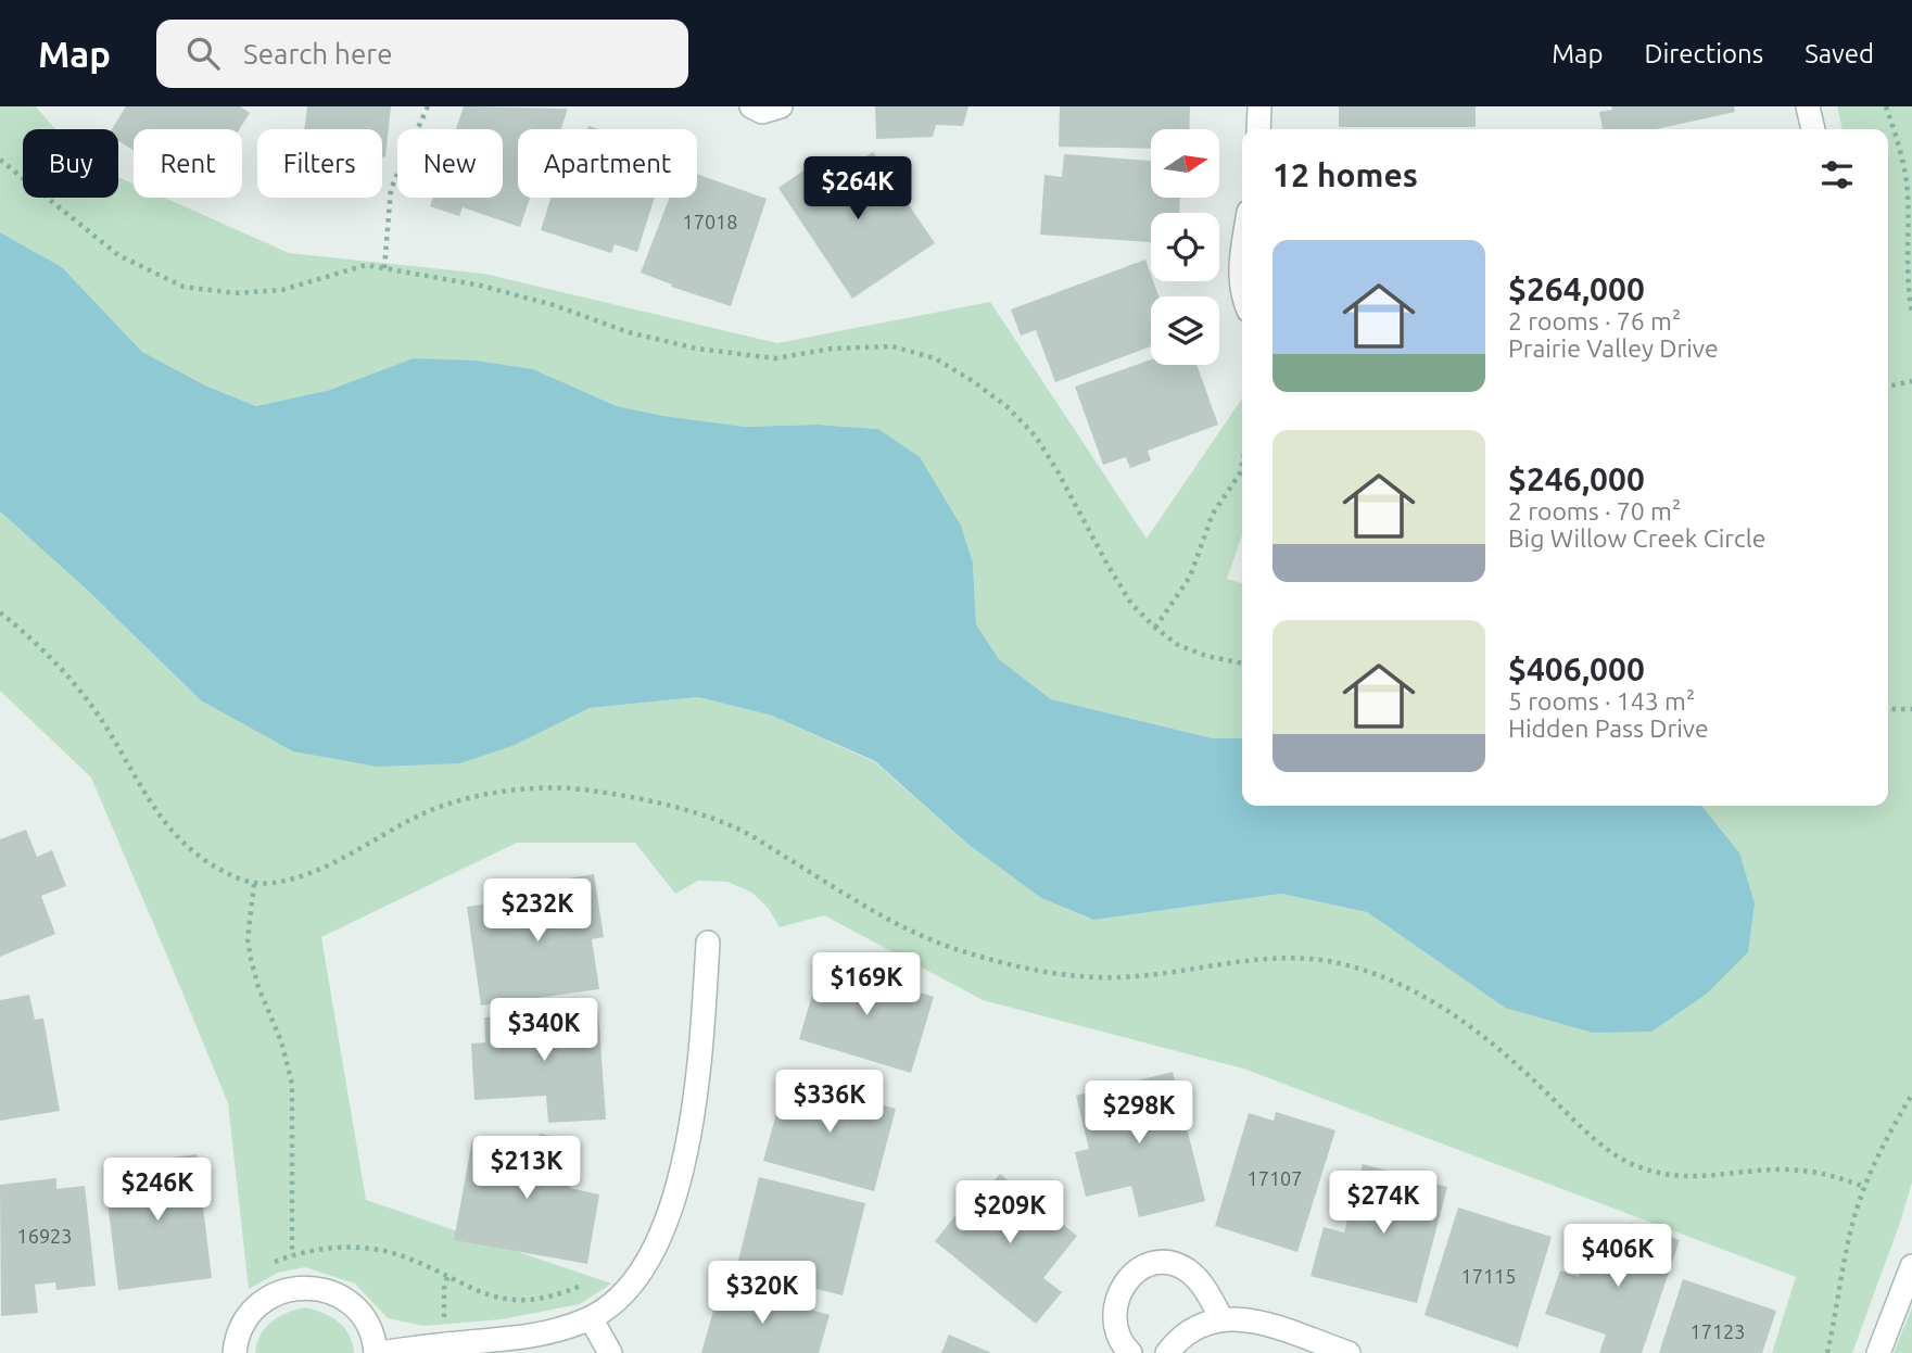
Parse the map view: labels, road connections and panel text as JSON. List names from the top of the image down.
{
  "house_numbers": [
    "17018",
    "17107",
    "16923",
    "17115",
    "17123"
  ],
  "north": "right",
  "page": {
    "header": "Map",
    "search": "Search here",
    "nav": ["Map", "Directions", "Saved"],
    "chip": [
      "Buy",
      "Rent",
      "Filters",
      "New",
      "Apartment"
    ],
    "heading": "12 homes",
    "price": [
      "$264K",
      "$232K",
      "$169K",
      "$340K",
      "$336K",
      "$298K",
      "$213K",
      "$246K",
      "$274K",
      "$209K",
      "$406K",
      "$320K"
    ],
    "list": [
      {
        "name": "$264,000",
        "note": "2 rooms · 76 m² · Prairie Valley Drive"
      },
      {
        "name": "$246,000",
        "note": "2 rooms · 70 m² · Big Willow Creek Circle"
      },
      {
        "name": "$406,000",
        "note": "5 rooms · 143 m² · Hidden Pass Drive"
      }
    ]
  }
}
